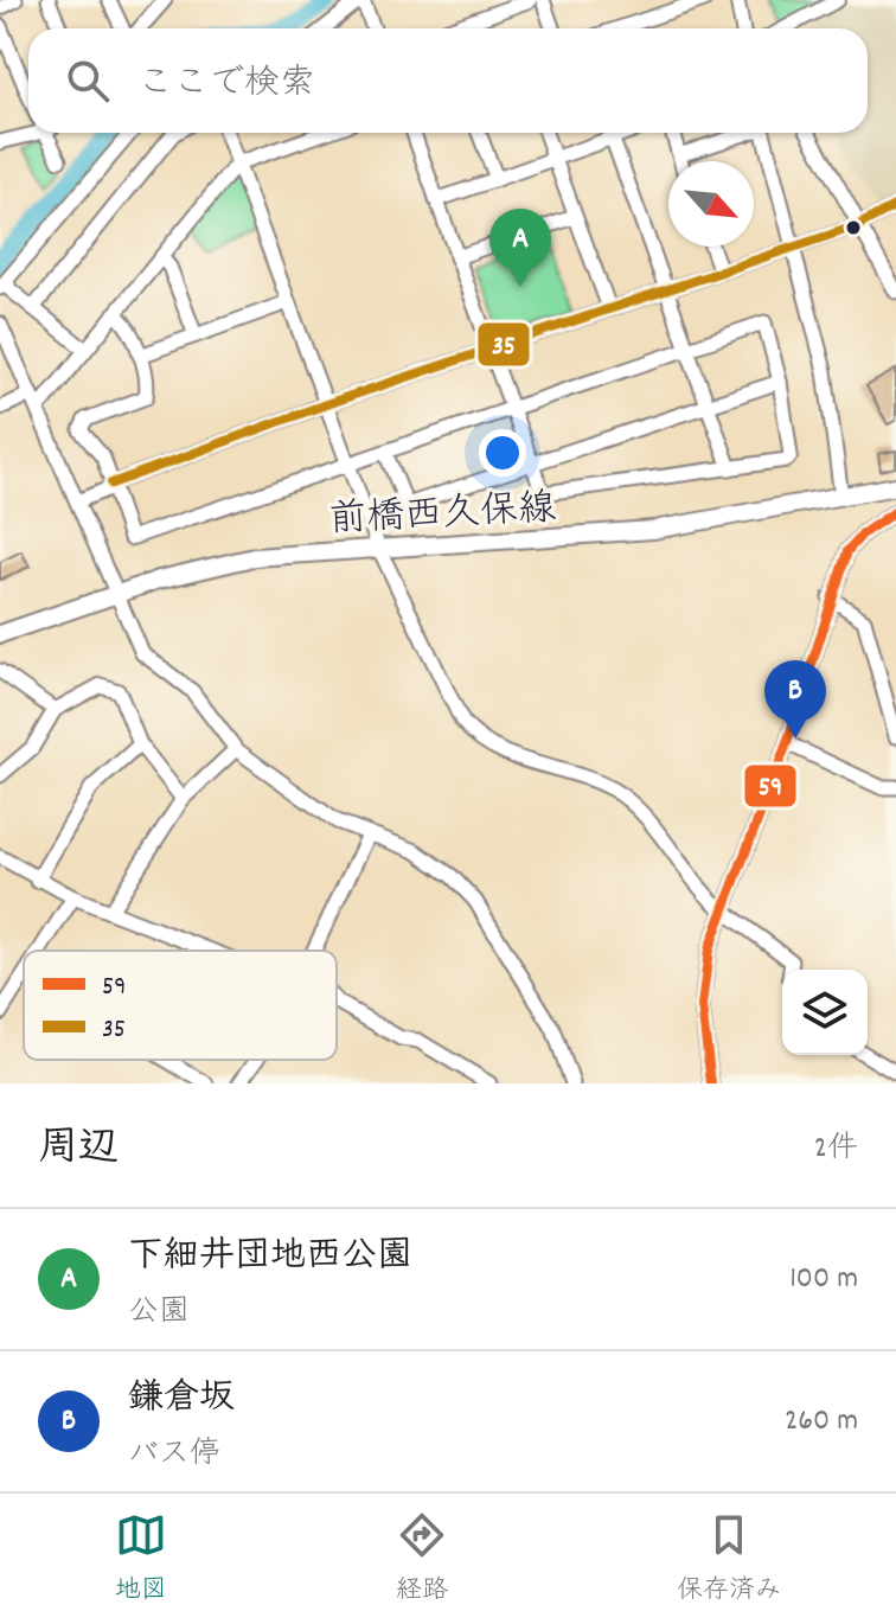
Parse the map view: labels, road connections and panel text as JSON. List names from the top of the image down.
{
  "streets": {
    "main road": ["前橋西久保線"]
  },
  "lines": ["transit line 35", "transit line 59"],
  "legend": ["59", "35"],
  "north": "bottom right",
  "page": {
    "search": "ここで検索",
    "pins": ["A", "B"],
    "heading": ["周辺", "2件"],
    "list": [
      {
        "mark": "A",
        "name": "下細井団地西公園",
        "note": "公園",
        "value": "100 m"
      },
      {
        "mark": "B",
        "name": "鎌倉坂",
        "note": "バス停",
        "value": "260 m"
      }
    ],
    "nav": ["地図", "経路", "保存済み"]
  }
}
